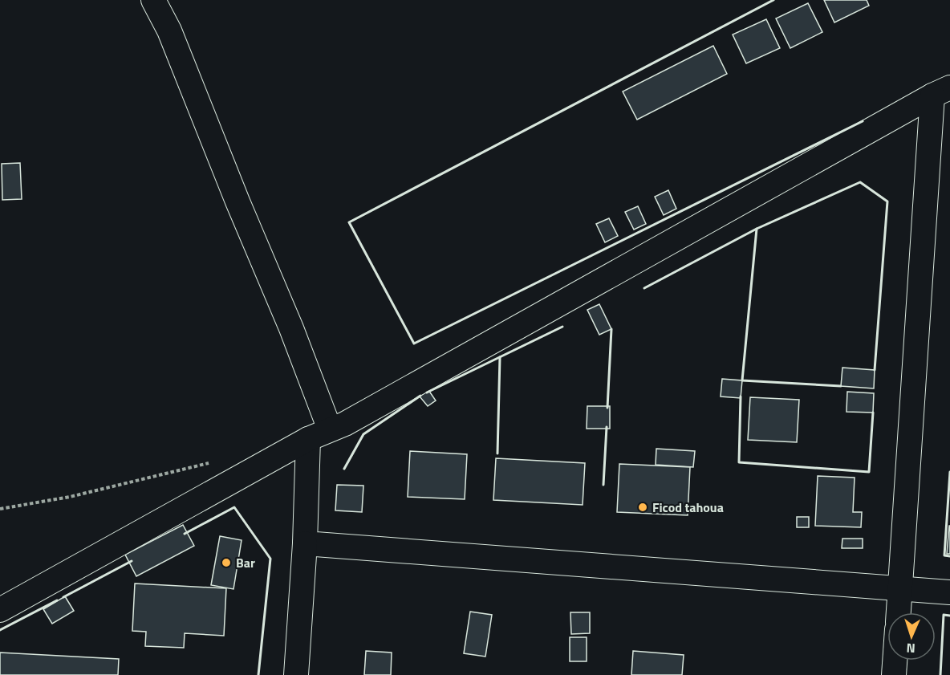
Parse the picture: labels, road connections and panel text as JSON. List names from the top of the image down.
{
  "places": ["Ficod tahoua", "Bar"],
  "north": "bottom"
}
